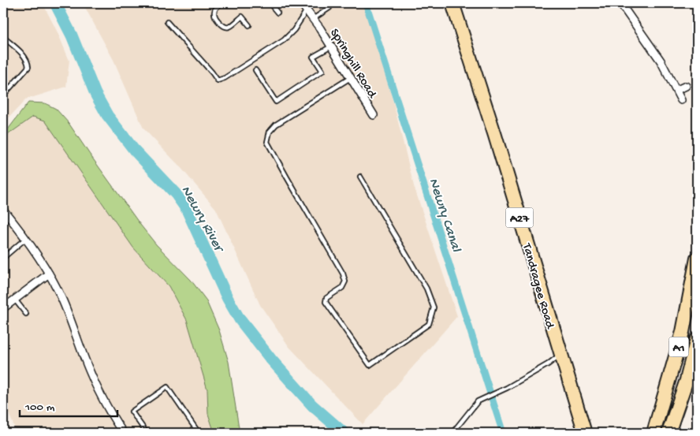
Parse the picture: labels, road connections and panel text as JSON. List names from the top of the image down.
{
  "streets": {
    "highway": ["A27", "Tandragee Road", "A1"],
    "street": ["Springhill Road"]
  },
  "water": ["Newry Canal", "Newry River"],
  "scale_bar": "100 m"
}
